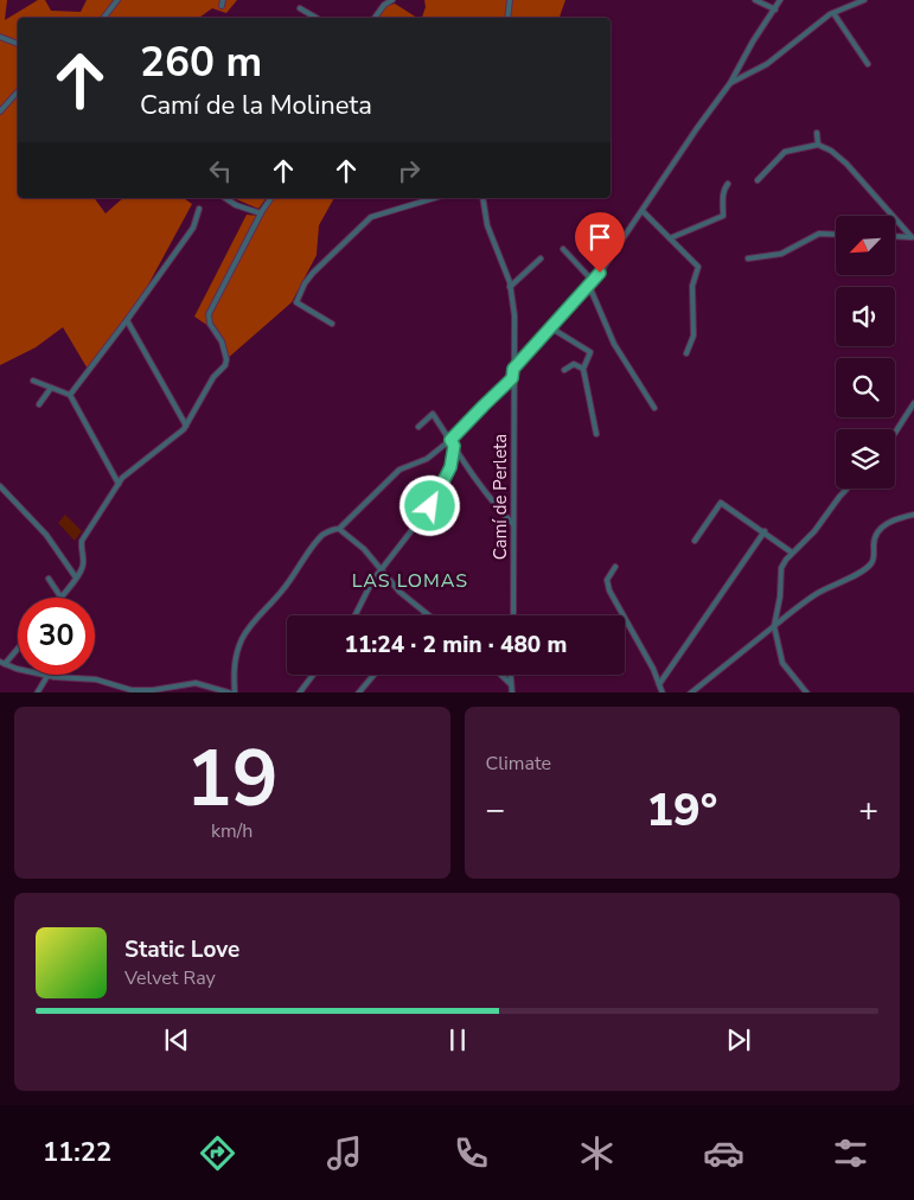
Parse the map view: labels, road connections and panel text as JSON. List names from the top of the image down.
{
  "streets": {
    "street": ["Camí de Perleta"]
  },
  "districts": ["LAS LOMAS"],
  "north": "bottom left",
  "page": {
    "turn": ["260 m", "Camí de la Molineta"],
    "limit": "30",
    "trip": "11:24 · 2 min · 480 m",
    "tile": [
      ["19", "km/h"],
      "Climate"
    ],
    "heat": ["−", "19°", "+"],
    "song": ["Static Love", "Velvet Ray"],
    "tabs": "11:22"
  }
}
